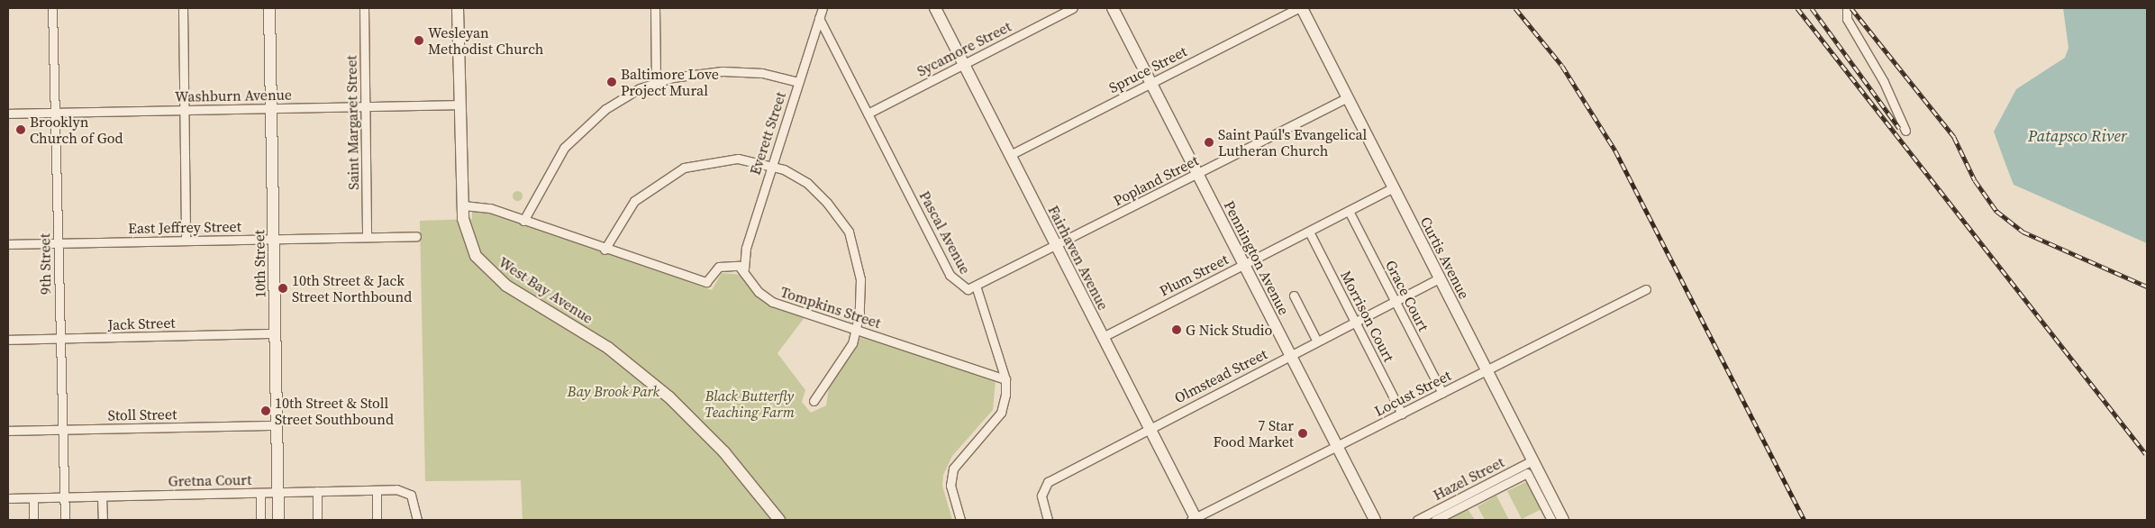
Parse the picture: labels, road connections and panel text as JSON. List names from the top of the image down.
{
  "streets": {
    "street": [
      "Sycamore Street",
      "Spruce Street",
      "Washburn Avenue",
      "Saint Margaret Street",
      "Everett Street",
      "Popland Street",
      "East Jeffrey Street",
      "Pascal Avenue",
      "Fairhaven Avenue",
      "Pennington Avenue",
      "Curtis Avenue",
      "9th Street",
      "10th Street",
      "Plum Street",
      "West Bay Avenue",
      "Grace Court",
      "Tompkins Street",
      "Morrison Court",
      "Jack Street",
      "Olmstead Street",
      "Locust Street",
      "Stoll Street",
      "Hazel Street",
      "Gretna Court"
    ]
  },
  "crossings": [
    ["Sycamore Street", "Pascal Avenue"],
    ["Sycamore Street", "Fairhaven Avenue"],
    ["Spruce Street", "Fairhaven Avenue"],
    ["Spruce Street", "Pennington Avenue"],
    ["Washburn Avenue", "Saint Margaret Street"],
    ["Washburn Avenue", "9th Street"],
    ["Washburn Avenue", "10th Street"],
    ["Washburn Avenue", "West Bay Avenue"],
    ["Saint Margaret Street", "East Jeffrey Street"],
    ["Everett Street", "Pascal Avenue"],
    ["Everett Street", "Tompkins Street"],
    ["Popland Street", "Pascal Avenue"],
    ["Popland Street", "Fairhaven Avenue"],
    ["Popland Street", "Pennington Avenue"],
    ["Popland Street", "Curtis Avenue"],
    ["East Jeffrey Street", "9th Street"],
    ["East Jeffrey Street", "10th Street"],
    ["Pascal Avenue", "Tompkins Street"],
    ["Fairhaven Avenue", "Plum Street"],
    ["Fairhaven Avenue", "Olmstead Street"],
    ["Fairhaven Avenue", "Locust Street"],
    ["Pennington Avenue", "Plum Street"],
    ["Pennington Avenue", "Olmstead Street"],
    ["Pennington Avenue", "Locust Street"],
    ["Curtis Avenue", "Plum Street"],
    ["Curtis Avenue", "Olmstead Street"],
    ["Curtis Avenue", "Locust Street"],
    ["Curtis Avenue", "Hazel Street"],
    ["9th Street", "Jack Street"],
    ["9th Street", "Stoll Street"],
    ["9th Street", "Gretna Court"],
    ["10th Street", "Jack Street"],
    ["10th Street", "Stoll Street"],
    ["10th Street", "Gretna Court"],
    ["Plum Street", "Grace Court"],
    ["Plum Street", "Morrison Court"],
    ["Grace Court", "Olmstead Street"],
    ["Grace Court", "Locust Street"],
    ["Morrison Court", "Olmstead Street"],
    ["Morrison Court", "Locust Street"]
  ],
  "water": ["Patapsco River"],
  "parks": ["Bay Brook Park", "Black Butterfly Teaching Farm"],
  "places": [
    "Wesleyan Methodist Church",
    "Baltimore Love Project Mural",
    "Brooklyn Church of God",
    "Saint Paul's Evangelical Lutheran Church",
    "10th Street & Jack Street Northbound",
    "G Nick Studio",
    "10th Street & Stoll Street Southbound",
    "7 Star Food Market"
  ]
}
